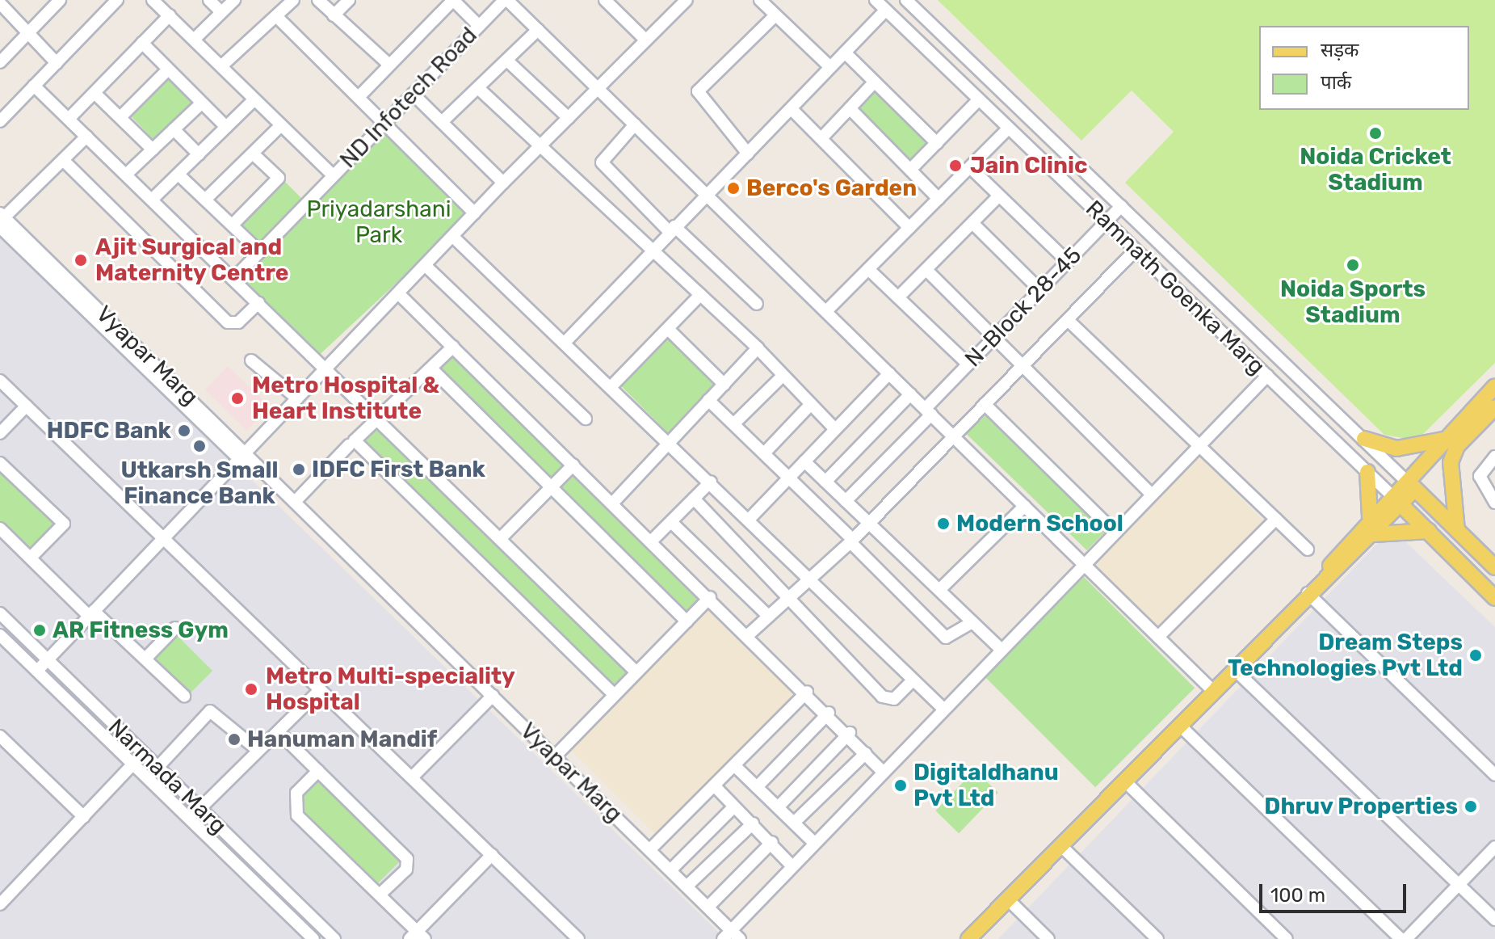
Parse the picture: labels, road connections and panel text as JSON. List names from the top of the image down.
{
  "streets": {
    "street": [
      "ND Infotech Road",
      "Ramnath Goenka Marg",
      "N-Block 28-45",
      "Vyapar Marg",
      "Narmada Marg"
    ]
  },
  "crossings": [
    ["Ramnath Goenka Marg", "N-Block 28-45"]
  ],
  "parks": ["Priyadarshani Park"],
  "places": [
    "Noida Cricket Stadium",
    "Jain Clinic",
    "Berco's Garden",
    "Ajit Surgical and Maternity Centre",
    "Noida Sports Stadium",
    "Metro Hospital & Heart Institute",
    "HDFC Bank",
    "Utkarsh Small Finance Bank",
    "IDFC First Bank",
    "Modern School",
    "AR Fitness Gym",
    "Dream Steps Technologies Pvt Ltd",
    "Metro Multi-speciality Hospital",
    "Hanuman Mandif",
    "Digitaldhanu Pvt Ltd",
    "Dhruv Properties"
  ],
  "legend": ["सड़क", "पार्क"],
  "scale_bar": "100 m"
}
